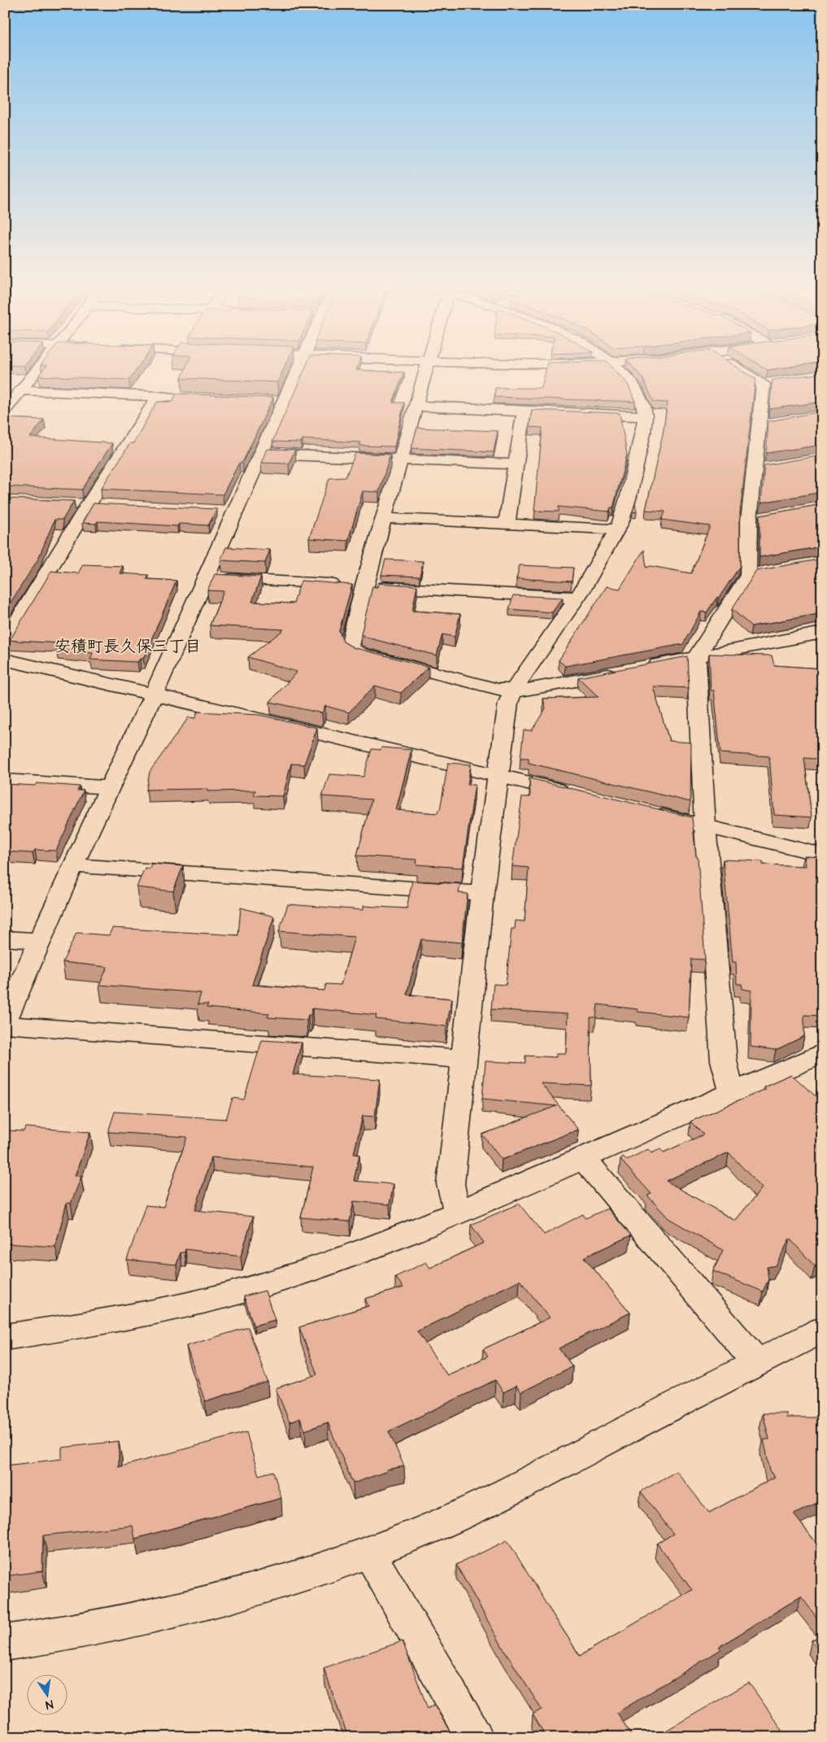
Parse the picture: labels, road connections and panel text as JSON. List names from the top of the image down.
{
  "districts": ["安積町長久保三丁目"],
  "north": "bottom"
}
